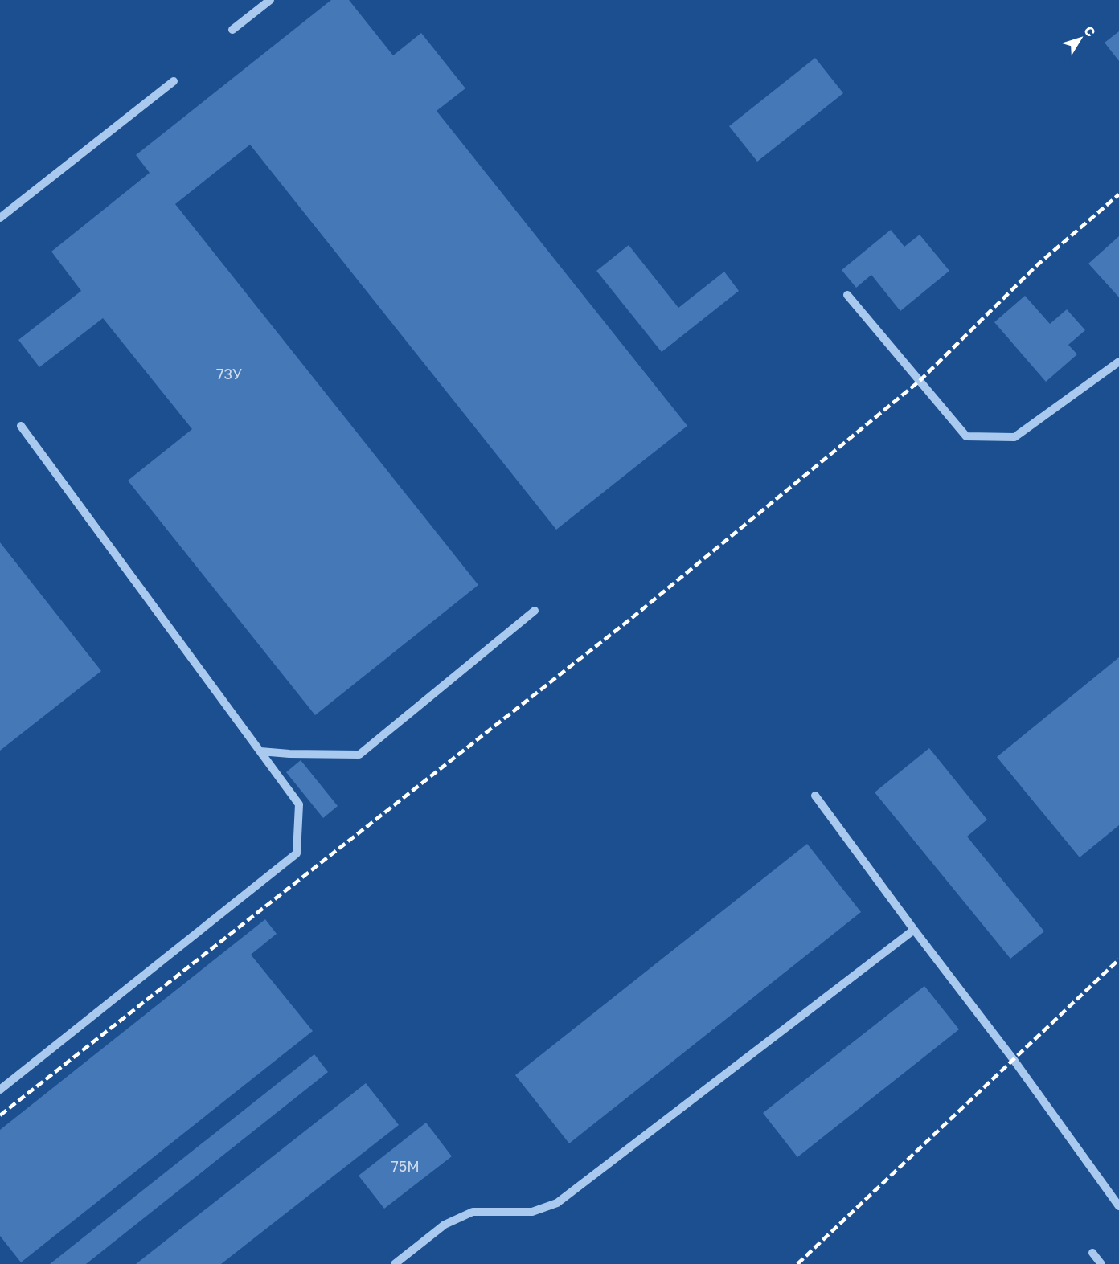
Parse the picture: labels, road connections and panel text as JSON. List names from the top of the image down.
{
  "house_numbers": ["73У", "75М"],
  "north": "top right"
}
